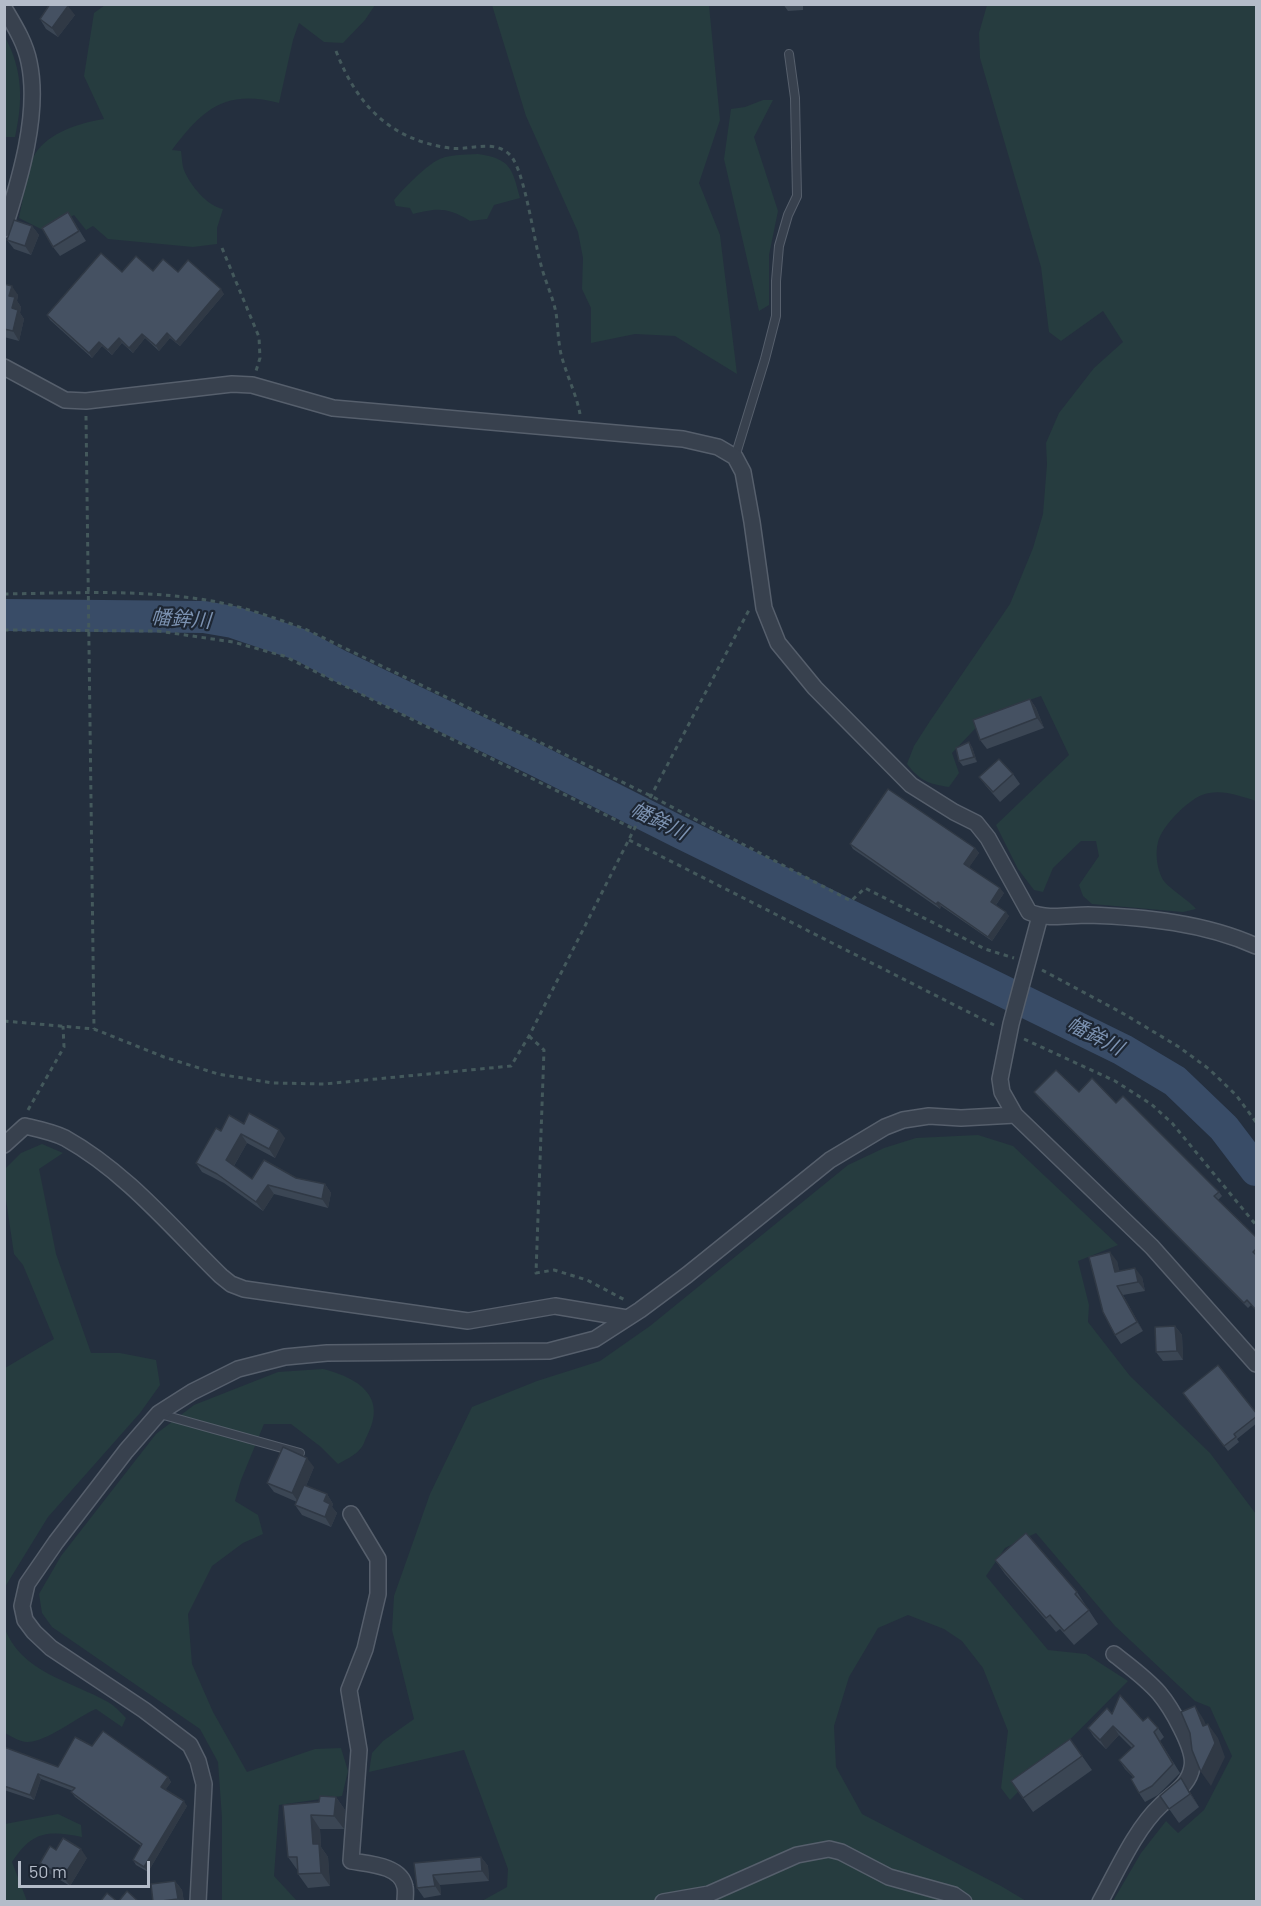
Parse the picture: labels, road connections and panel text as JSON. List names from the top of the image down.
{
  "water": ["幡鉾川"],
  "scale_bar": "50 m"
}
